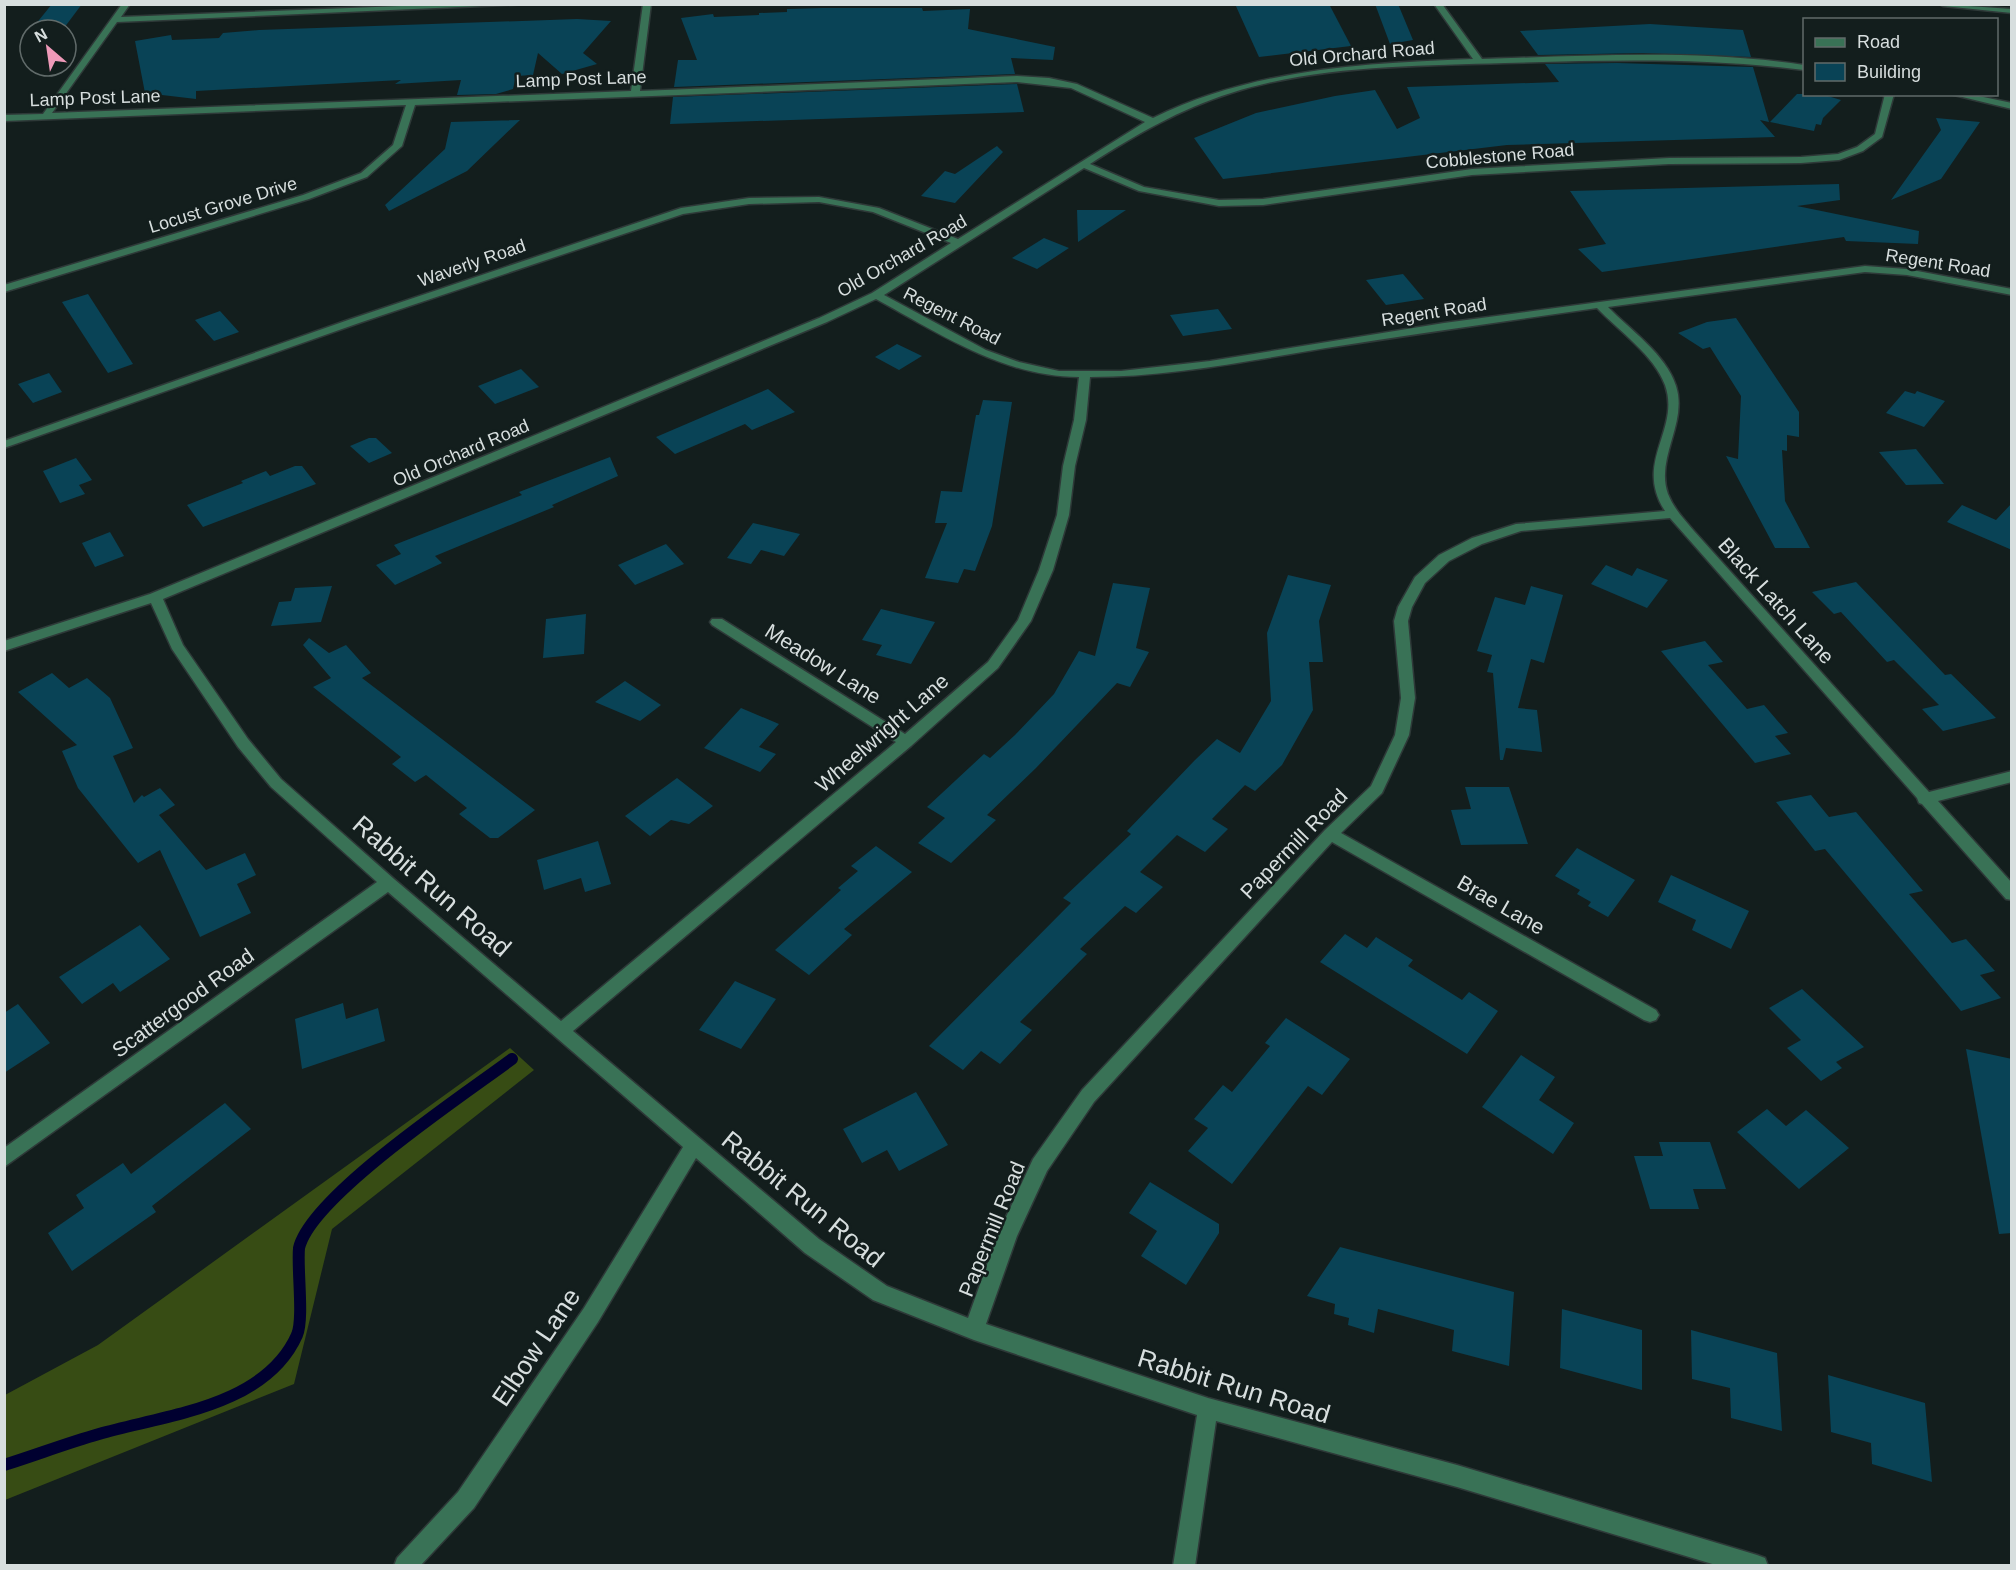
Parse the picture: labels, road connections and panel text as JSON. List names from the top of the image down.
{
  "streets": {
    "street": [
      "Old Orchard Road",
      "Lamp Post Lane",
      "Cobblestone Road",
      "Locust Grove Drive",
      "Waverly Road",
      "Regent Road",
      "Black Latch Lane",
      "Meadow Lane",
      "Wheelwright Lane",
      "Papermill Road",
      "Rabbit Run Road",
      "Brae Lane",
      "Scattergood Road",
      "Elbow Lane"
    ]
  },
  "crossings": [
    ["Old Orchard Road", "Lamp Post Lane"],
    ["Old Orchard Road", "Cobblestone Road"],
    ["Old Orchard Road", "Waverly Road"],
    ["Old Orchard Road", "Regent Road"],
    ["Old Orchard Road", "Rabbit Run Road"],
    ["Lamp Post Lane", "Locust Grove Drive"],
    ["Regent Road", "Black Latch Lane"],
    ["Regent Road", "Wheelwright Lane"],
    ["Black Latch Lane", "Papermill Road"],
    ["Meadow Lane", "Wheelwright Lane"],
    ["Wheelwright Lane", "Rabbit Run Road"],
    ["Papermill Road", "Rabbit Run Road"],
    ["Papermill Road", "Brae Lane"],
    ["Rabbit Run Road", "Scattergood Road"],
    ["Rabbit Run Road", "Elbow Lane"]
  ],
  "legend": ["Road", "Building"],
  "north": "top left"
}
